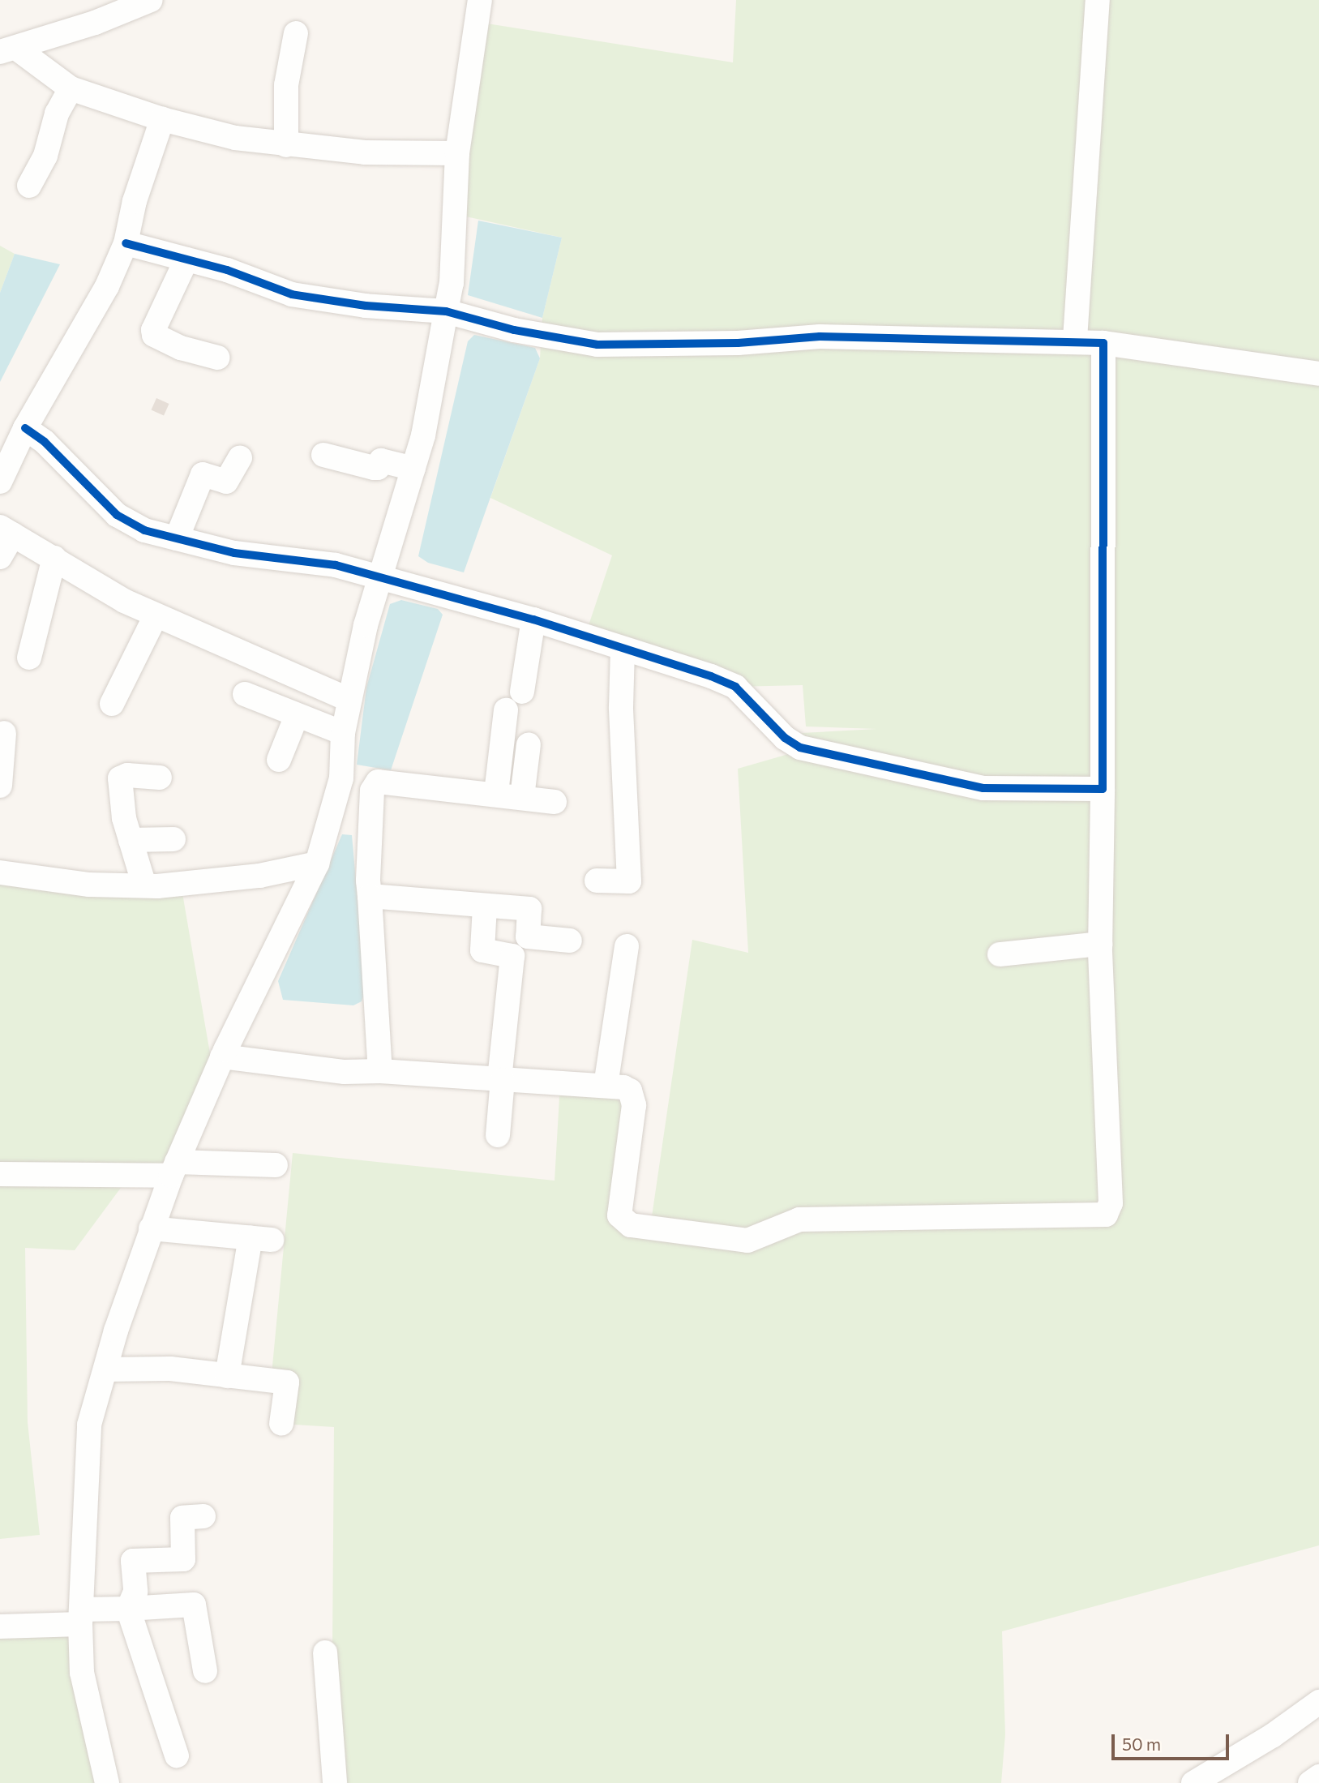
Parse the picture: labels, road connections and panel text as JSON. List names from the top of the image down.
{
  "scale_bar": "50 m"
}
